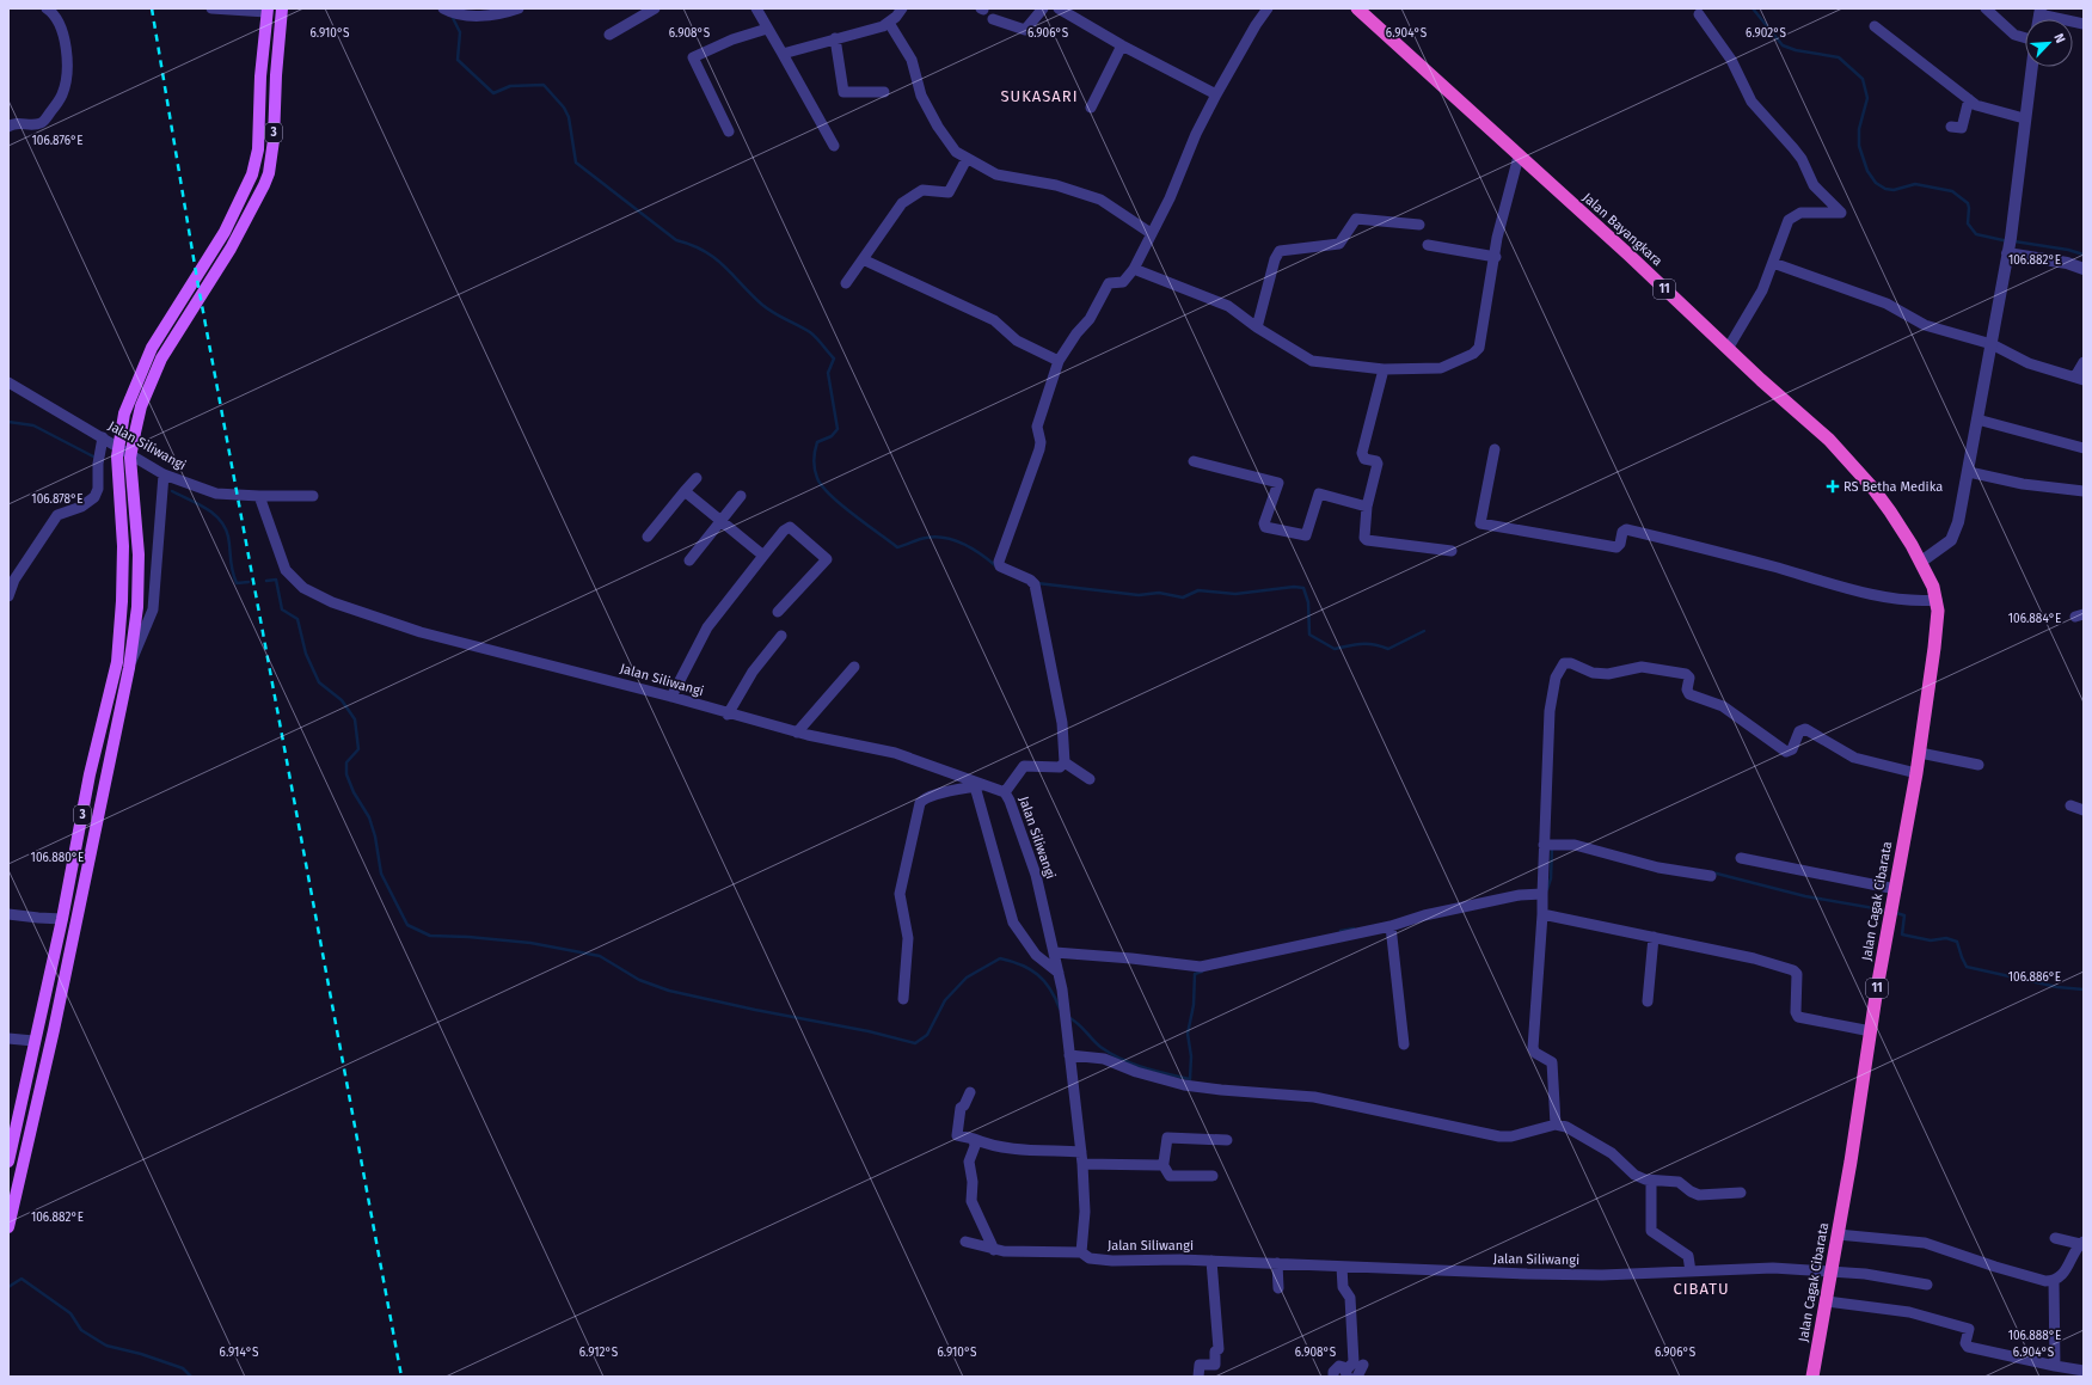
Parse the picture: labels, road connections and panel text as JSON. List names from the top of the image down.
{
  "streets": {
    "highway": ["Jalan Bayangkara", "11", "Jalan Cagak Cibarata"],
    "main road": ["3"],
    "street": ["Jalan Siliwangi"]
  },
  "crossings": [
    ["Jalan Bayangkara", "Jalan Cagak Cibarata"],
    ["Jalan Siliwangi", "Jalan Cagak Cibarata"]
  ],
  "districts": ["SUKASARI", "CIBATU"],
  "places": {
    "health": ["RS Betha Medika"]
  },
  "north": "top right",
  "coordinates": [
    "6.910°S",
    "6.908°S",
    "6.906°S",
    "6.904°S",
    "6.902°S",
    "106.876°E",
    "106.882°E",
    "106.878°E",
    "106.884°E",
    "106.880°E",
    "106.886°E",
    "106.888°E",
    "6.914°S",
    "6.912°S"
  ]
}
